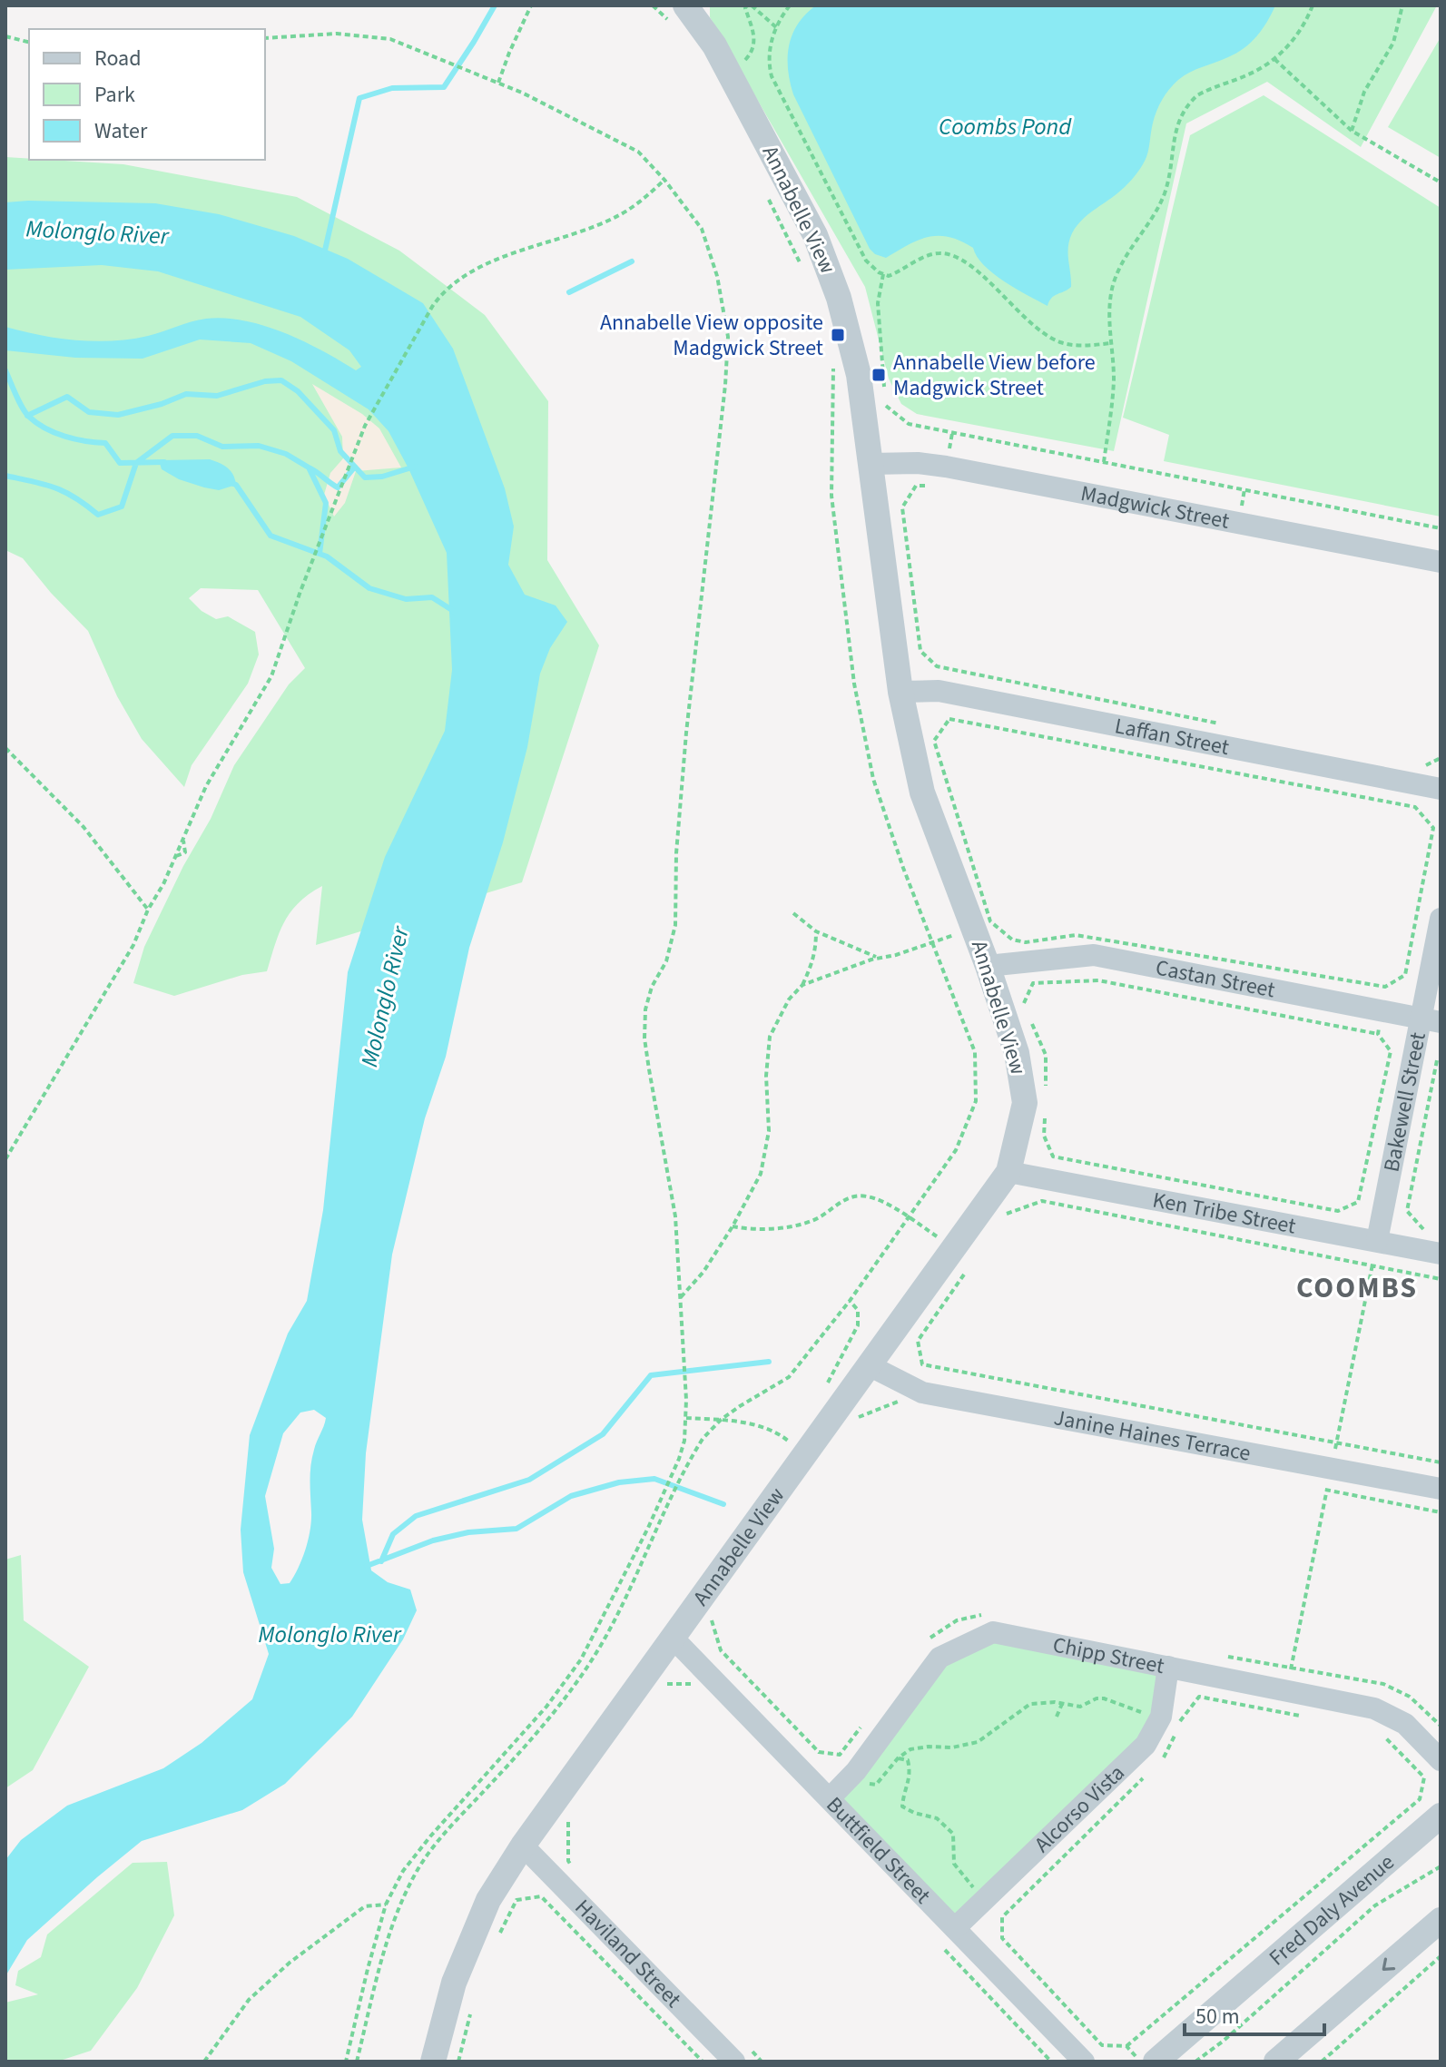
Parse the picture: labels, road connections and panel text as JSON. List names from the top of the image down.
{
  "streets": {
    "street": [
      "Annabelle View",
      "Madgwick Street",
      "Laffan Street",
      "Castan Street",
      "Bakewell Street",
      "Ken Tribe Street",
      "Janine Haines Terrace",
      "Chipp Street",
      "Alcorso Vista",
      "Buttfield Street",
      "Fred Daly Avenue",
      "Haviland Street"
    ]
  },
  "crossings": [
    ["Annabelle View", "Madgwick Street"],
    ["Annabelle View", "Laffan Street"],
    ["Annabelle View", "Castan Street"],
    ["Annabelle View", "Ken Tribe Street"],
    ["Annabelle View", "Janine Haines Terrace"],
    ["Annabelle View", "Buttfield Street"],
    ["Annabelle View", "Haviland Street"],
    ["Castan Street", "Bakewell Street"],
    ["Bakewell Street", "Ken Tribe Street"],
    ["Chipp Street", "Alcorso Vista"],
    ["Chipp Street", "Buttfield Street"],
    ["Alcorso Vista", "Buttfield Street"]
  ],
  "districts": ["COOMBS"],
  "water": ["Coombs Pond", "Molonglo River"],
  "places": {
    "transit": ["Annabelle View opposite Madgwick Street", "Annabelle View before Madgwick Street"]
  },
  "legend": ["Road", "Park", "Water"],
  "scale_bar": "50 m"
}
